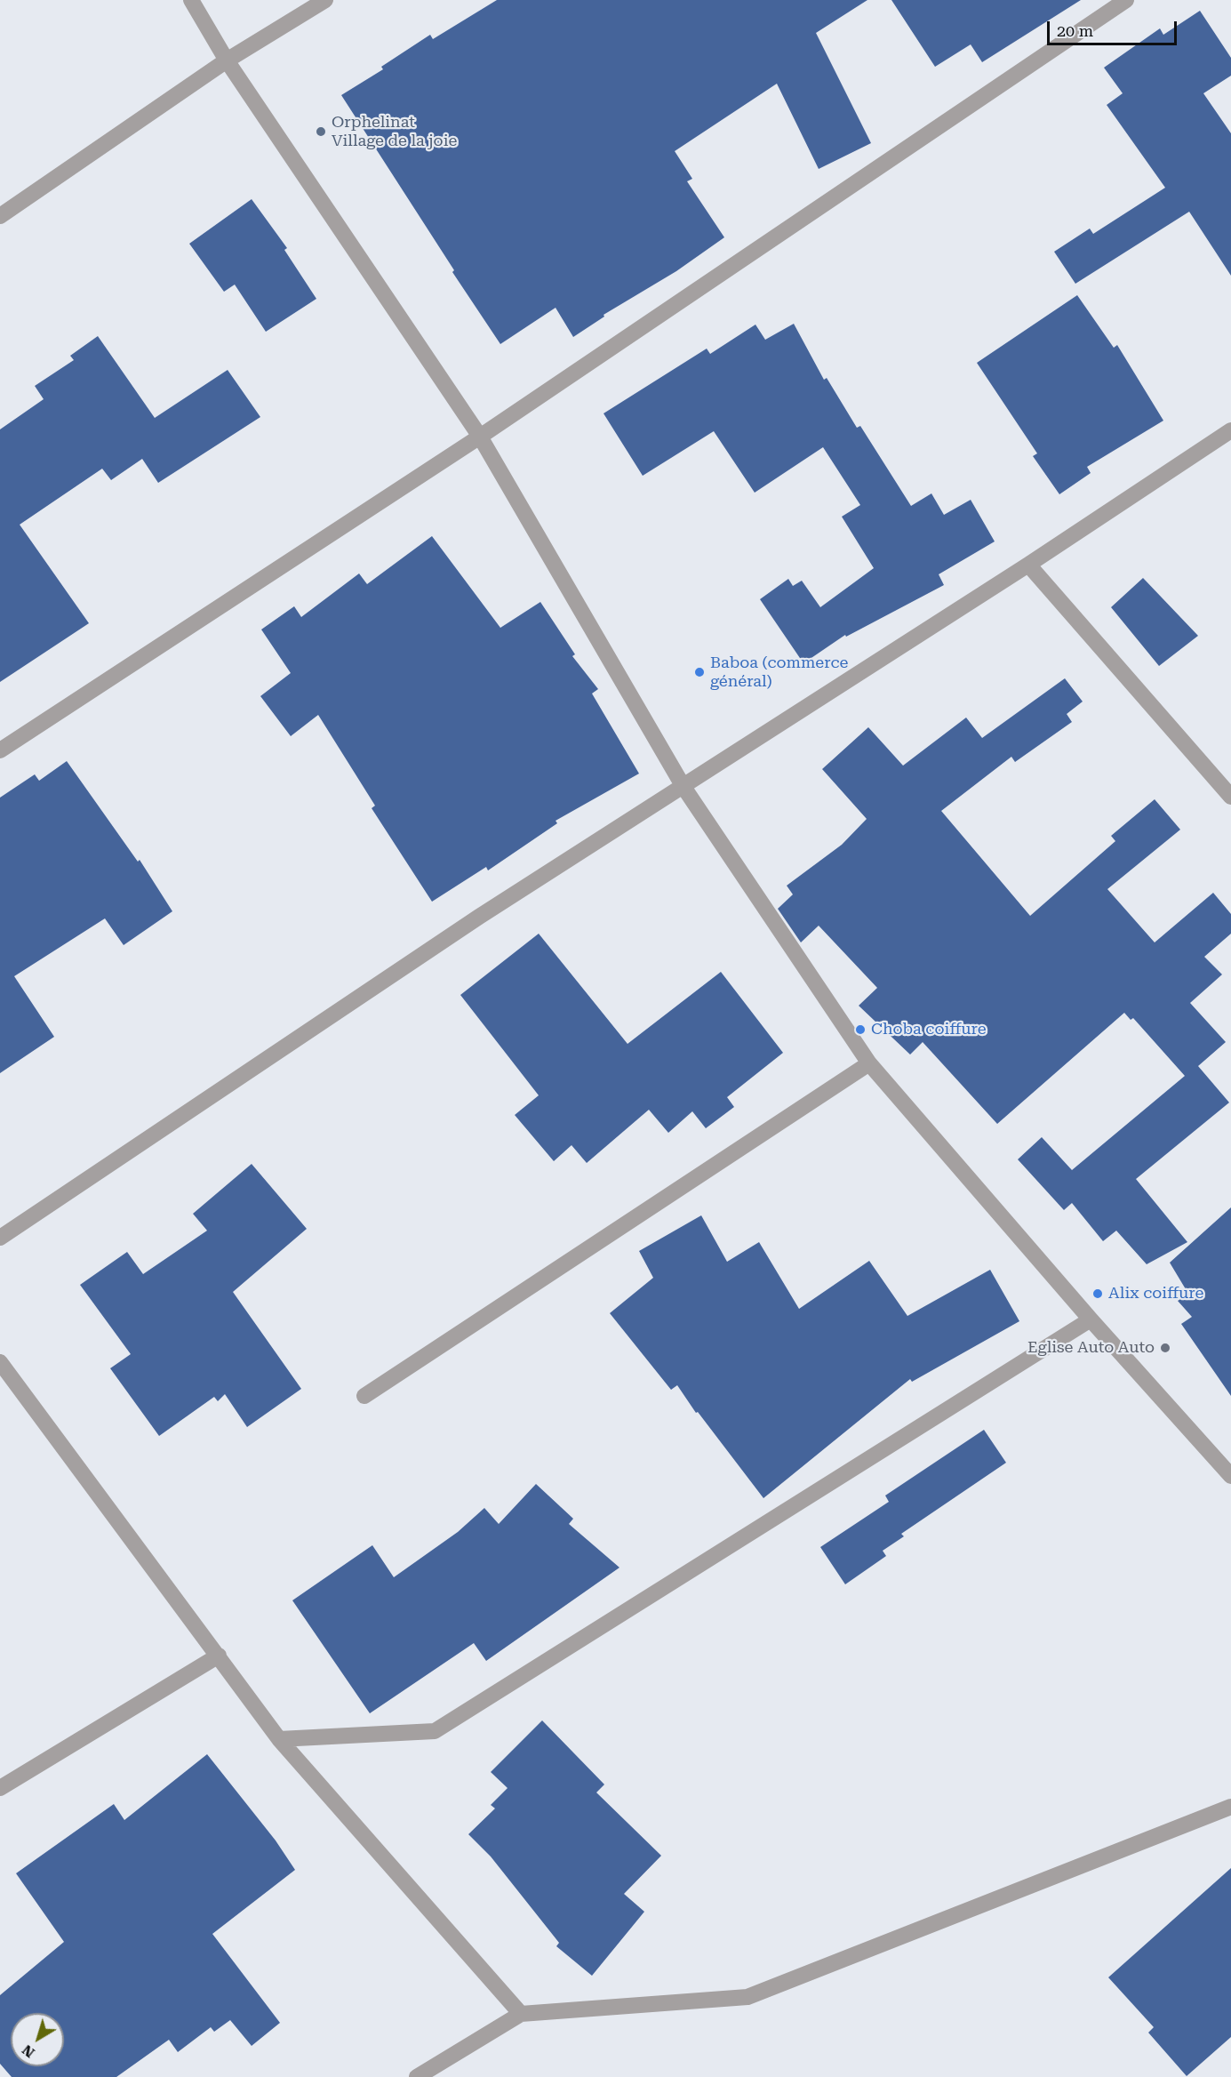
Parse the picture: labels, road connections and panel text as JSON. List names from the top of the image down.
{
  "places": [
    "Orphelinat Village de la joie",
    "Baboa (commerce général)",
    "Choba coiffure",
    "Alix coiffure",
    "Eglise Auto Auto"
  ],
  "scale_bar": "20 m",
  "north": "bottom left"
}
